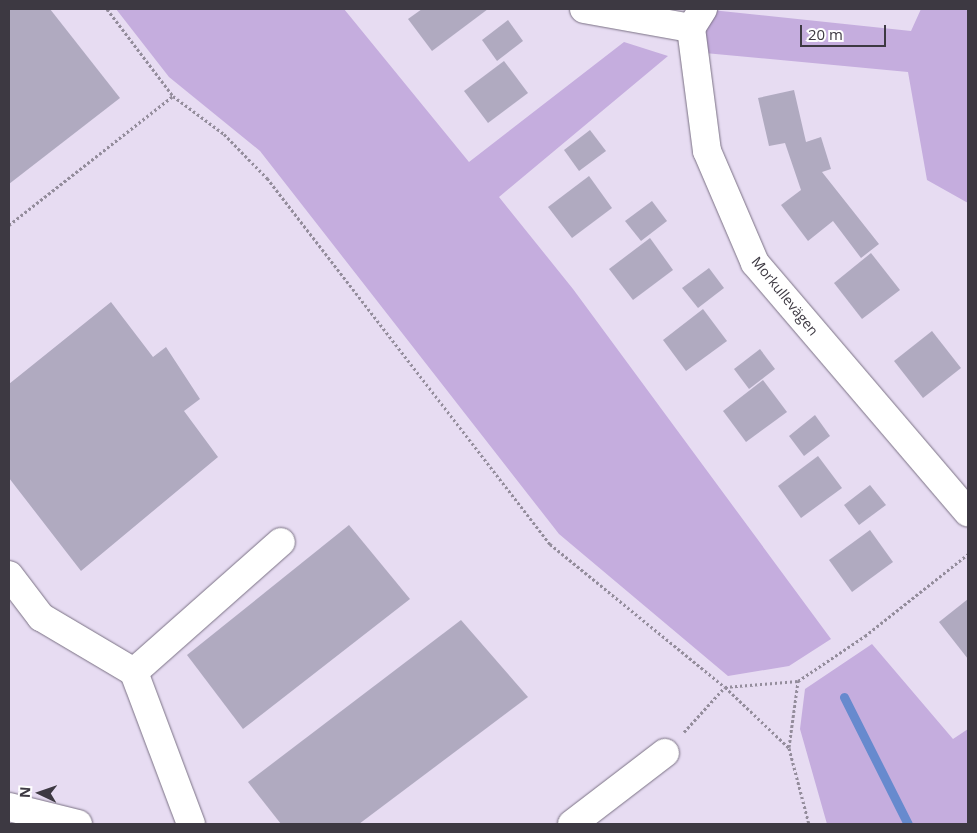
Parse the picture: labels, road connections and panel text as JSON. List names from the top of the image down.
{
  "streets": {
    "street": ["Morkullevägen"]
  },
  "scale_bar": "20 m",
  "north": "left"
}
